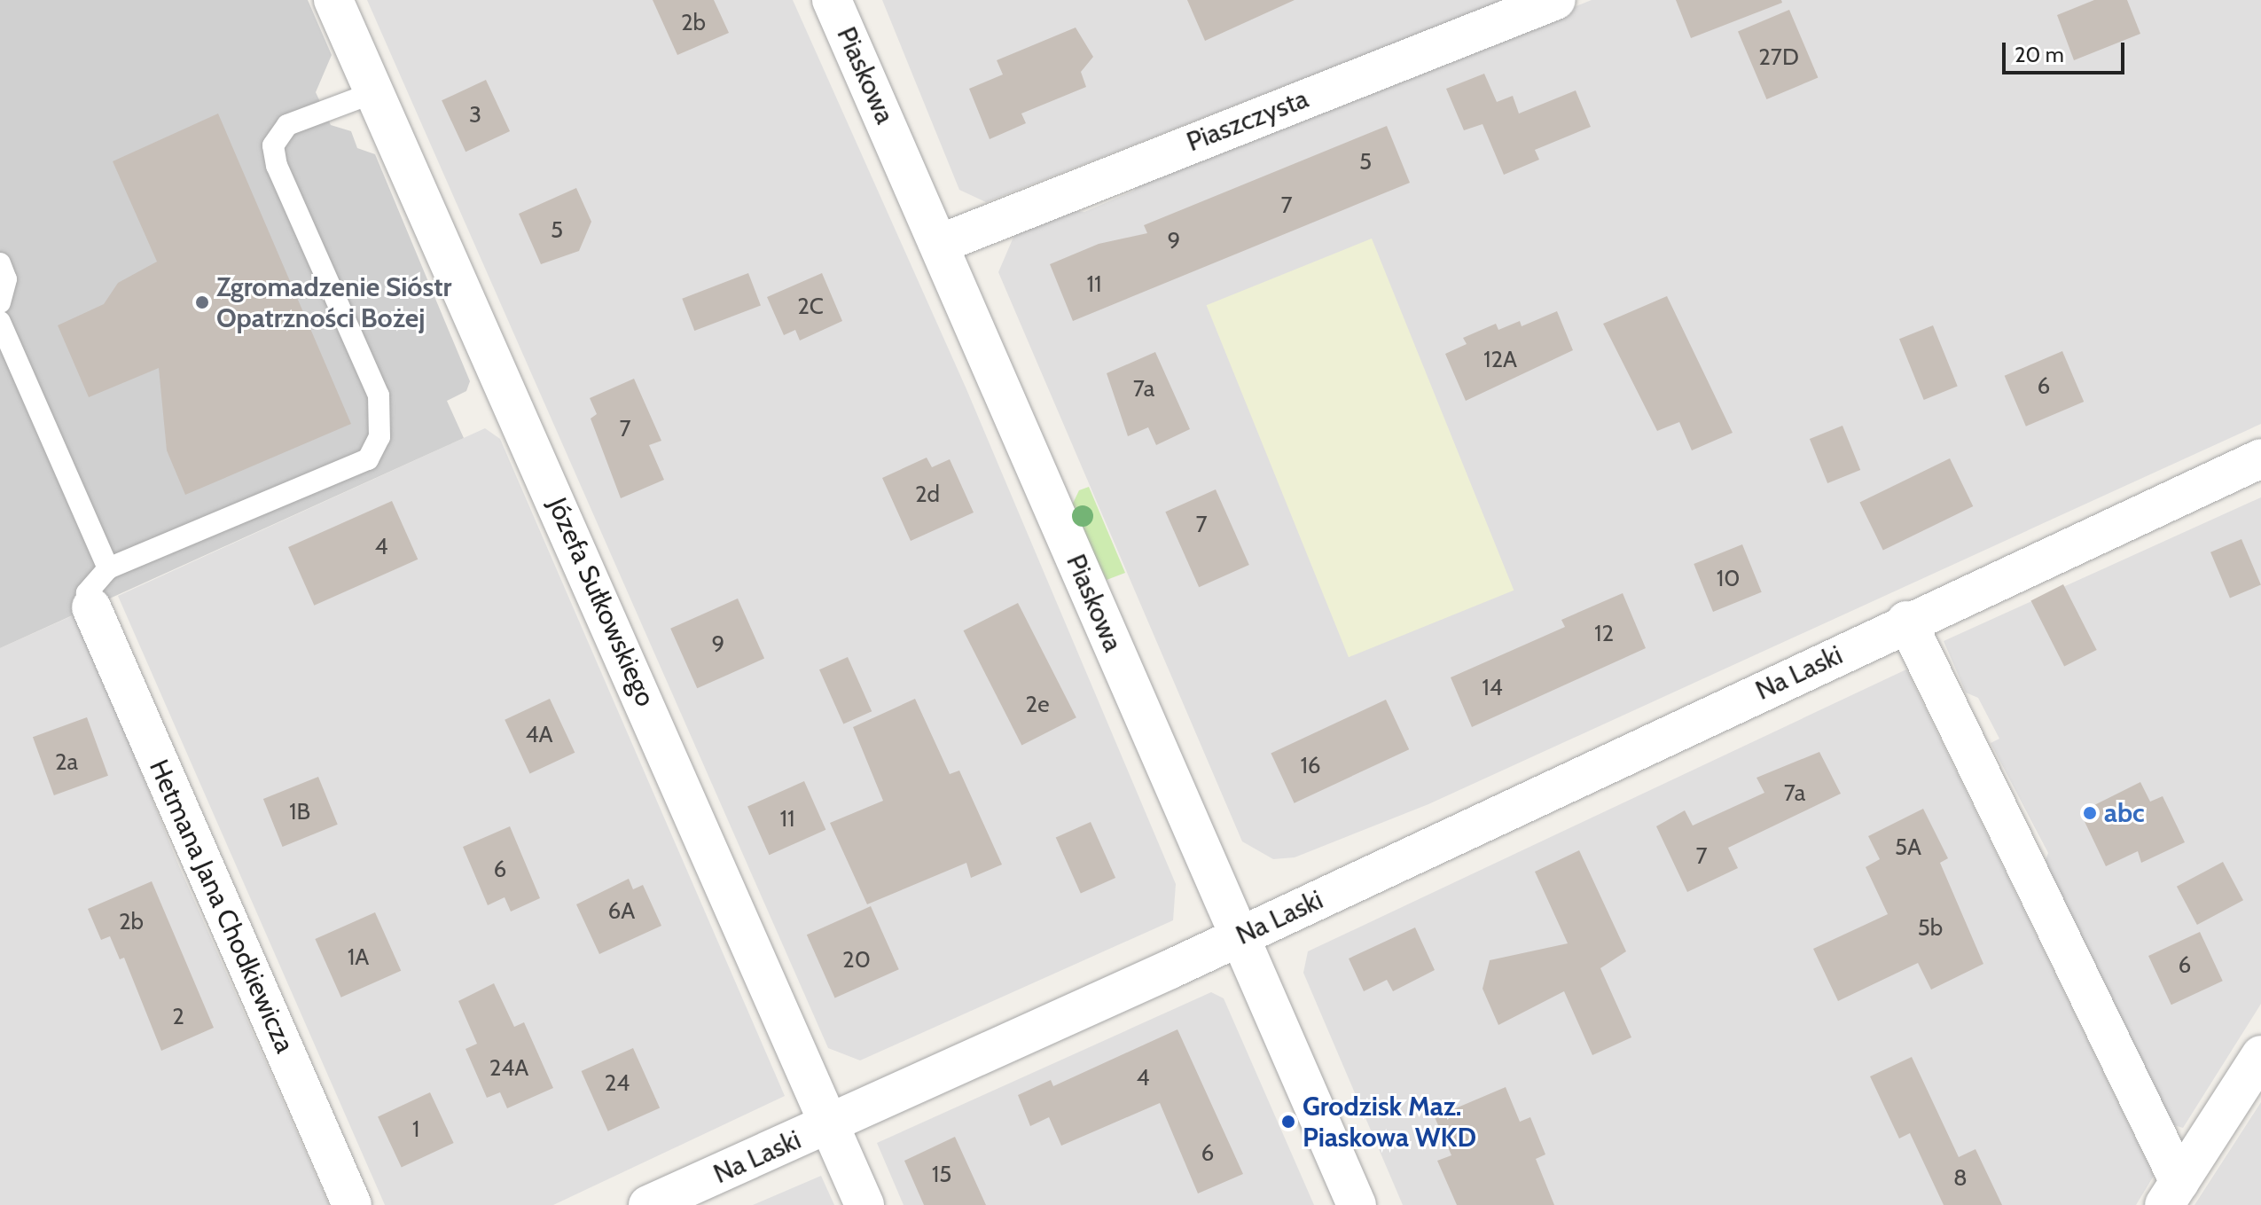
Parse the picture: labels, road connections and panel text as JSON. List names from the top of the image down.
{
  "streets": {
    "street": [
      "Piaskowa",
      "Piaszczysta",
      "Józefa Sułkowskiego",
      "Na Laski",
      "Hetmana Jana Chodkiewicza"
    ]
  },
  "crossings": [
    ["Piaskowa", "Piaszczysta"],
    ["Piaskowa", "Na Laski"],
    ["Józefa Sułkowskiego", "Na Laski"]
  ],
  "places": ["Zgromadzenie Sióstr Opatrzności Bożej", "abc", "Grodzisk Maz. Piaskowa WKD"],
  "house_numbers": [
    "2b",
    "27D",
    "3",
    "5",
    "7",
    "5",
    "9",
    "11",
    "2C",
    "12A",
    "6",
    "7a",
    "7",
    "2d",
    "7",
    "4",
    "10",
    "12",
    "9",
    "14",
    "2e",
    "4A",
    "2a",
    "16",
    "7a",
    "1B",
    "11",
    "5A",
    "7",
    "6",
    "6A",
    "2b",
    "5b",
    "1A",
    "20",
    "6",
    "2",
    "24A",
    "4",
    "24",
    "1",
    "6",
    "15",
    "8"
  ],
  "scale_bar": "20 m"
}
